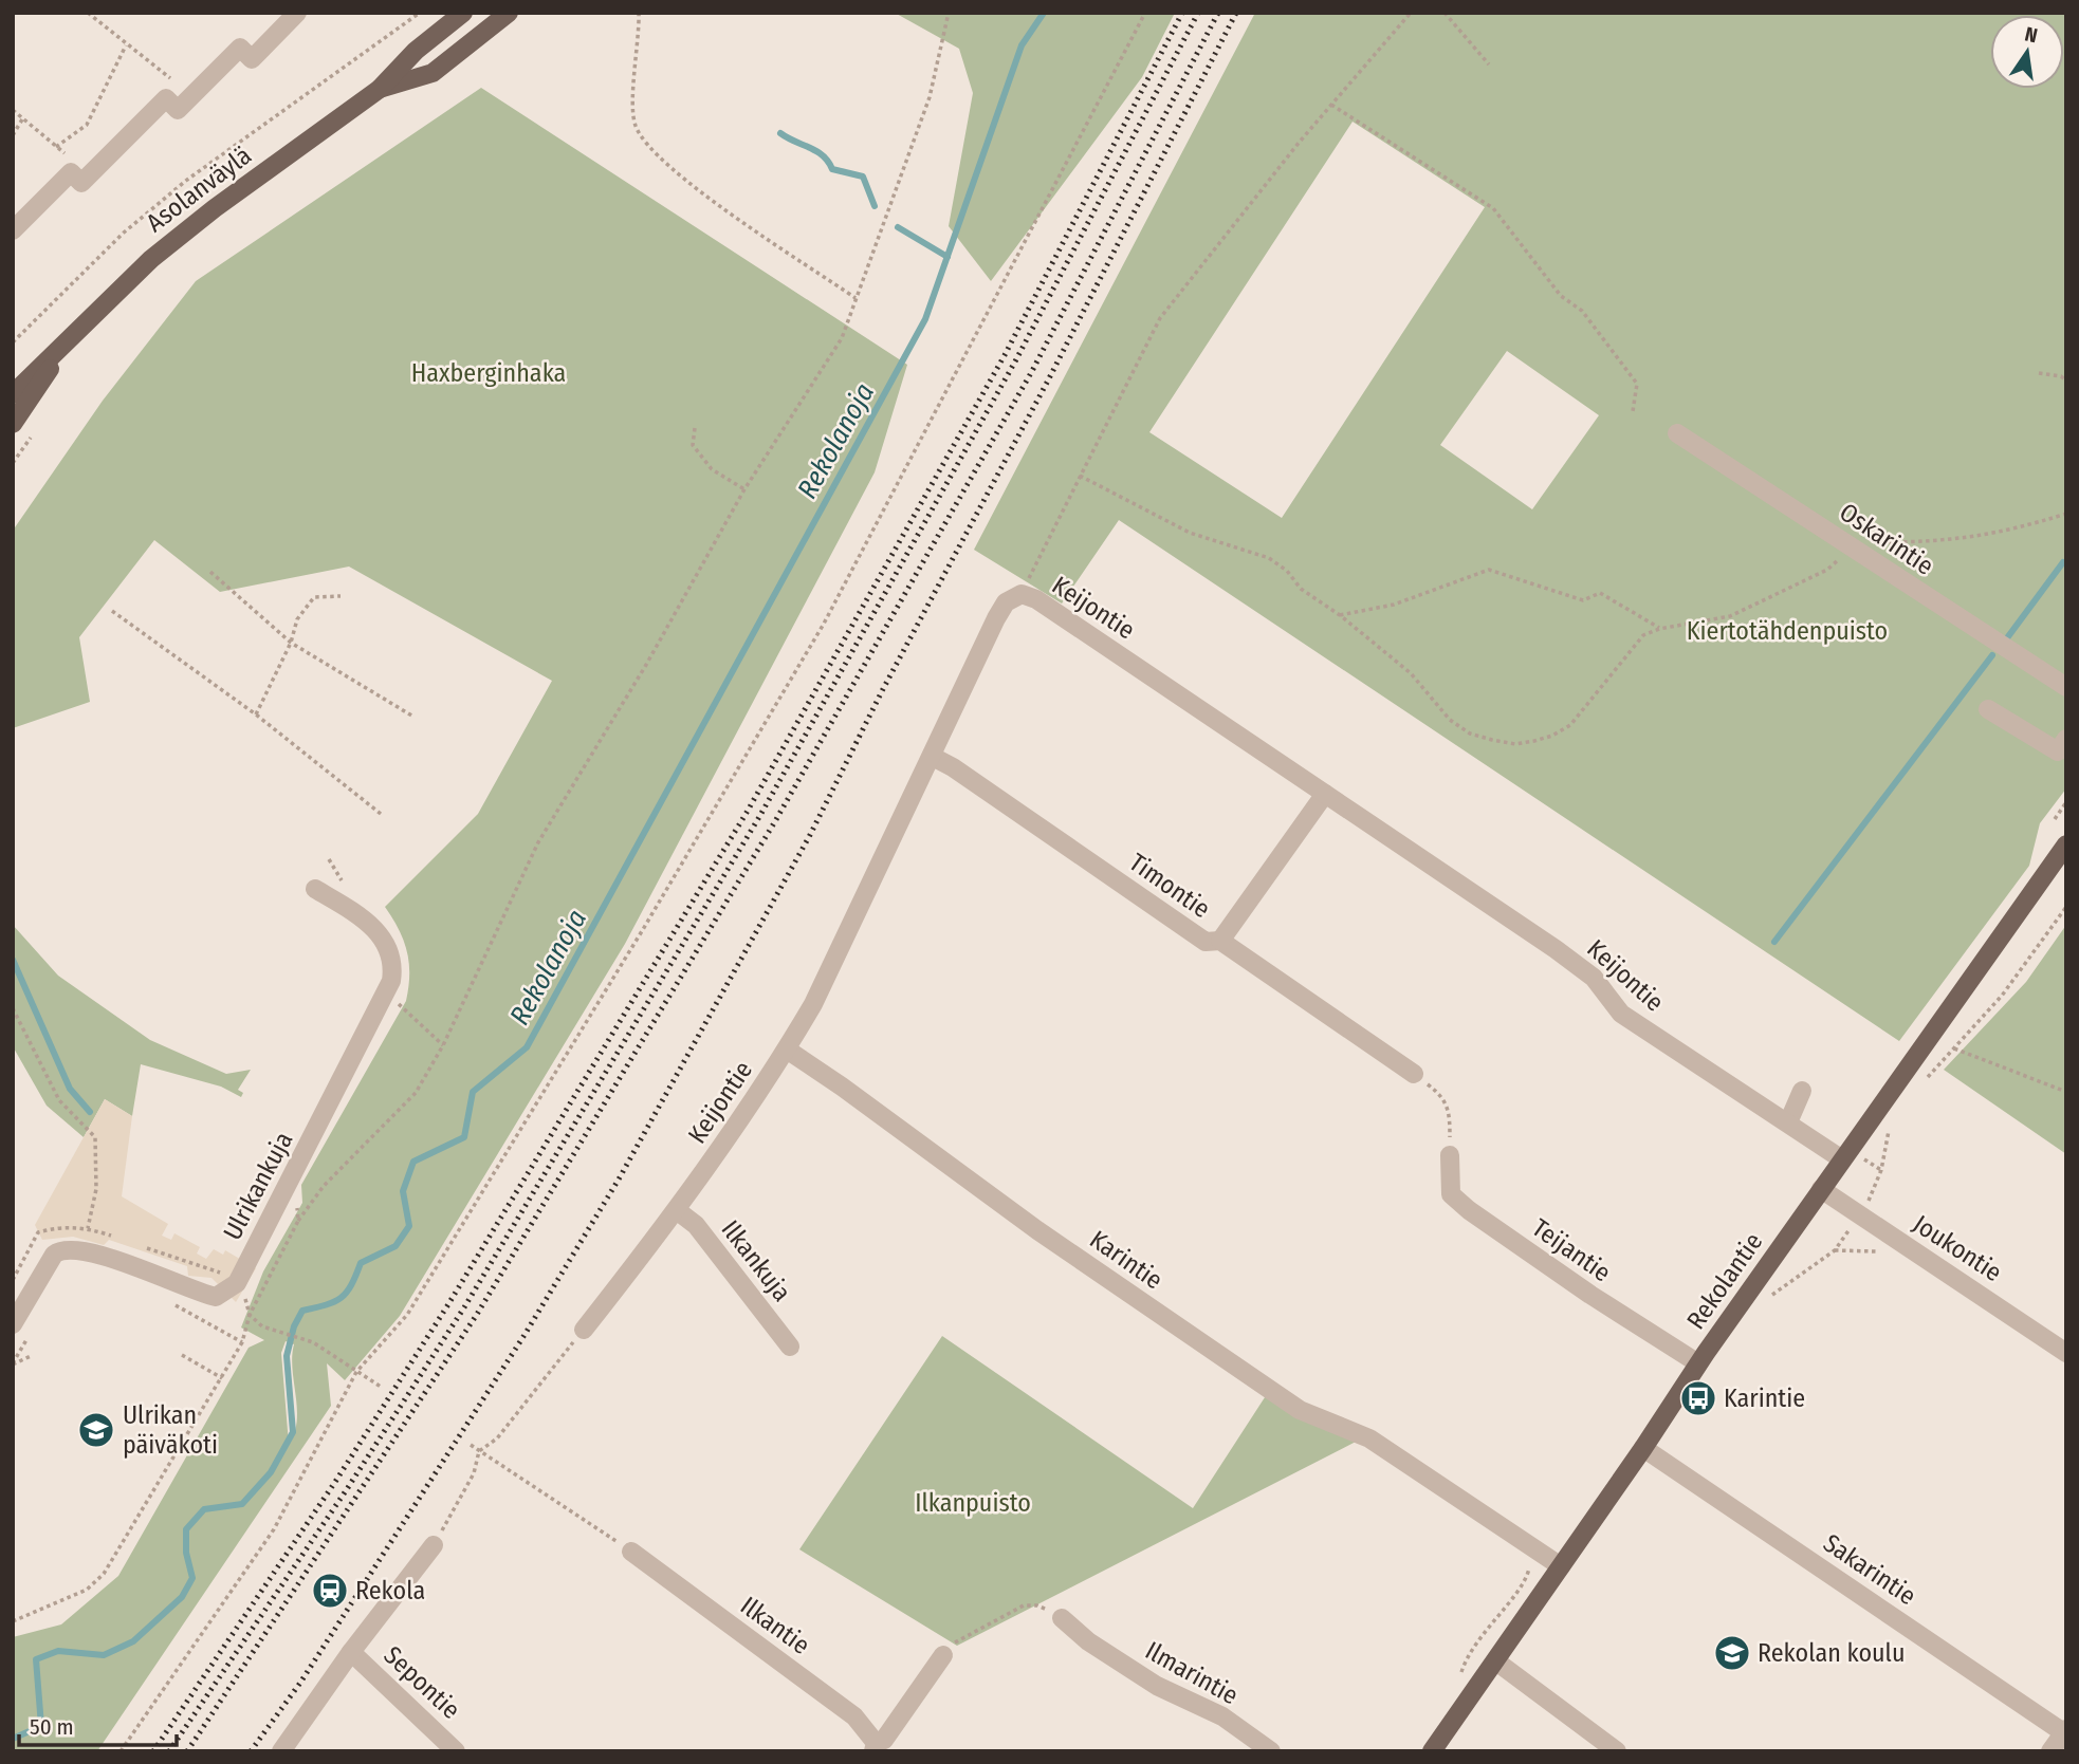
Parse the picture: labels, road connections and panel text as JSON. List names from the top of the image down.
{
  "streets": {
    "main road": ["Asolanväylä", "Rekolantie"],
    "street": [
      "Oskarintie",
      "Keijontie",
      "Timontie",
      "Ulrikankuja",
      "Joukontie",
      "Teijantie",
      "Karintie",
      "Ilkankuja",
      "Sakarintie",
      "Ilkantie",
      "Ilmarintie",
      "Sepontie"
    ]
  },
  "crossings": [
    ["Keijontie", "Timontie"],
    ["Keijontie", "Karintie"],
    ["Keijontie", "Ilkankuja"],
    ["Keijontie", "Rekolantie"],
    ["Joukontie", "Rekolantie"],
    ["Teijantie", "Rekolantie"],
    ["Karintie", "Rekolantie"],
    ["Rekolantie", "Sakarintie"]
  ],
  "water": ["Rekolanoja"],
  "parks": ["Haxberginhaka", "Kiertotähdenpuisto", "Ilkanpuisto"],
  "places": {
    "bus stop": ["Karintie"],
    "school or university": ["Ulrikan päiväkoti", "Rekolan koulu"],
    "station": ["Rekola"]
  },
  "scale_bar": "50 m",
  "north": "top"
}
